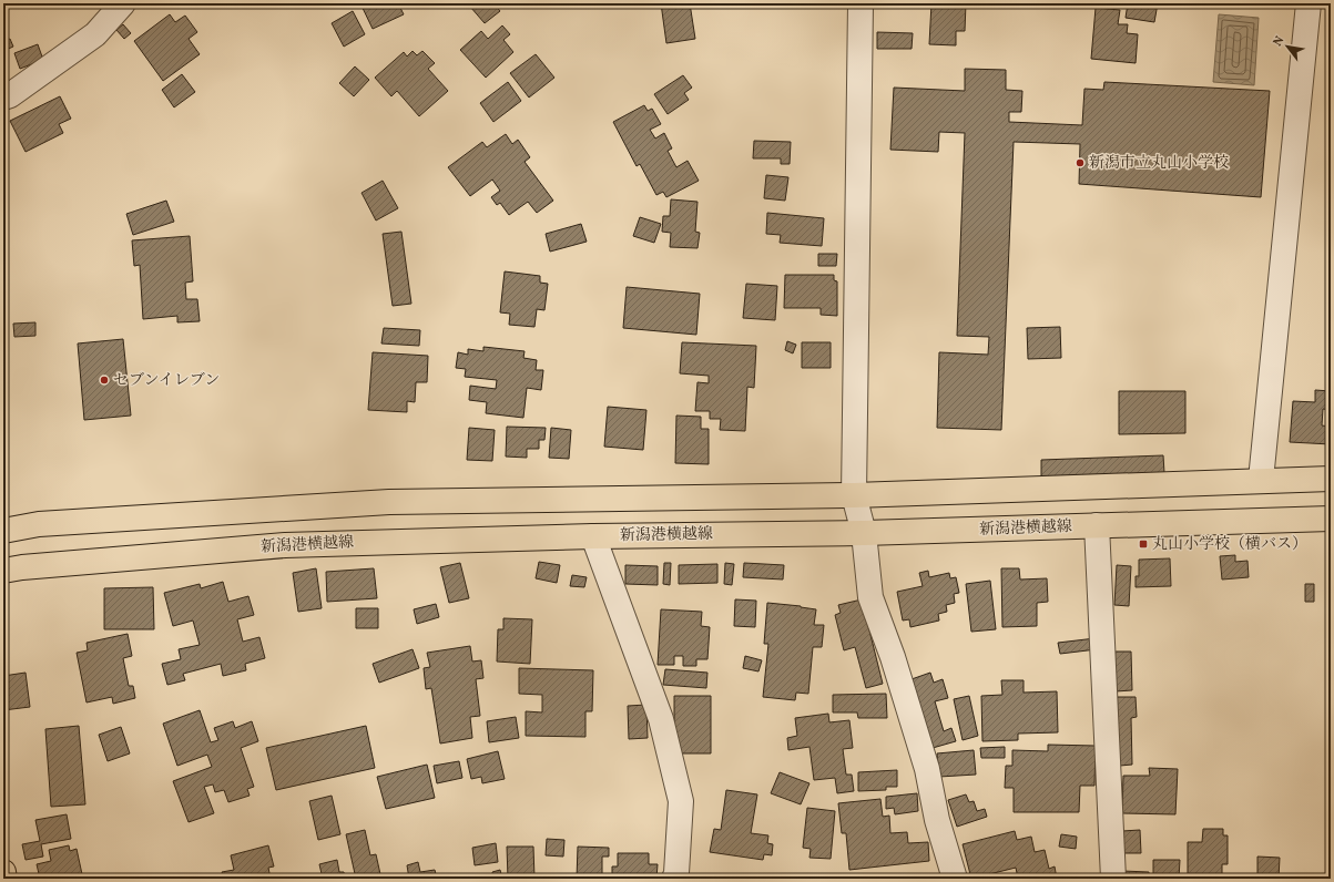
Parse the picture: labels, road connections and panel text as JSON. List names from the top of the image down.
{
  "streets": {
    "main road": ["新潟港横越線"]
  },
  "places": {
    "other": ["新潟市立丸山小学校", "セブンイレブン"],
    "transit": ["丸山小学校（横バス）"]
  },
  "north": "top left"
}
